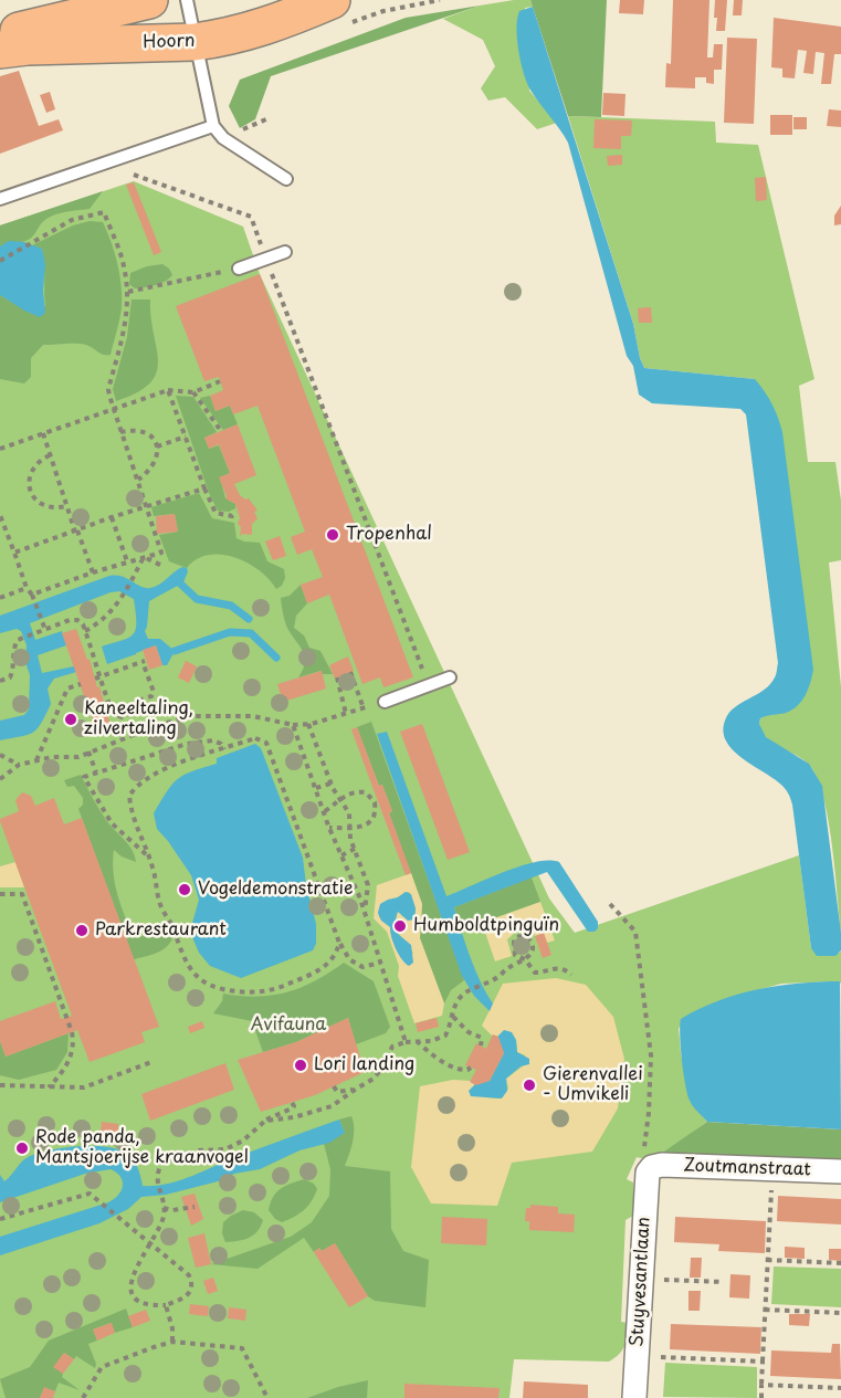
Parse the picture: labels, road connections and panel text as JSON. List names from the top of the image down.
{
  "streets": {
    "main road": ["Hoorn"],
    "street": ["Zoutmanstraat", "Stuyvesantlaan"]
  },
  "crossings": [
    ["Zoutmanstraat", "Stuyvesantlaan"]
  ],
  "parks": ["Avifauna"],
  "places": [
    "Tropenhal",
    "Kaneeltaling, zilvertaling",
    "Vogeldemonstratie",
    "Humboldtpinguïn",
    "Parkrestaurant",
    "Lori landing",
    "Gierenvallei - Umvikeli",
    "Rode panda, Mantsjoerijse kraanvogel"
  ]
}
